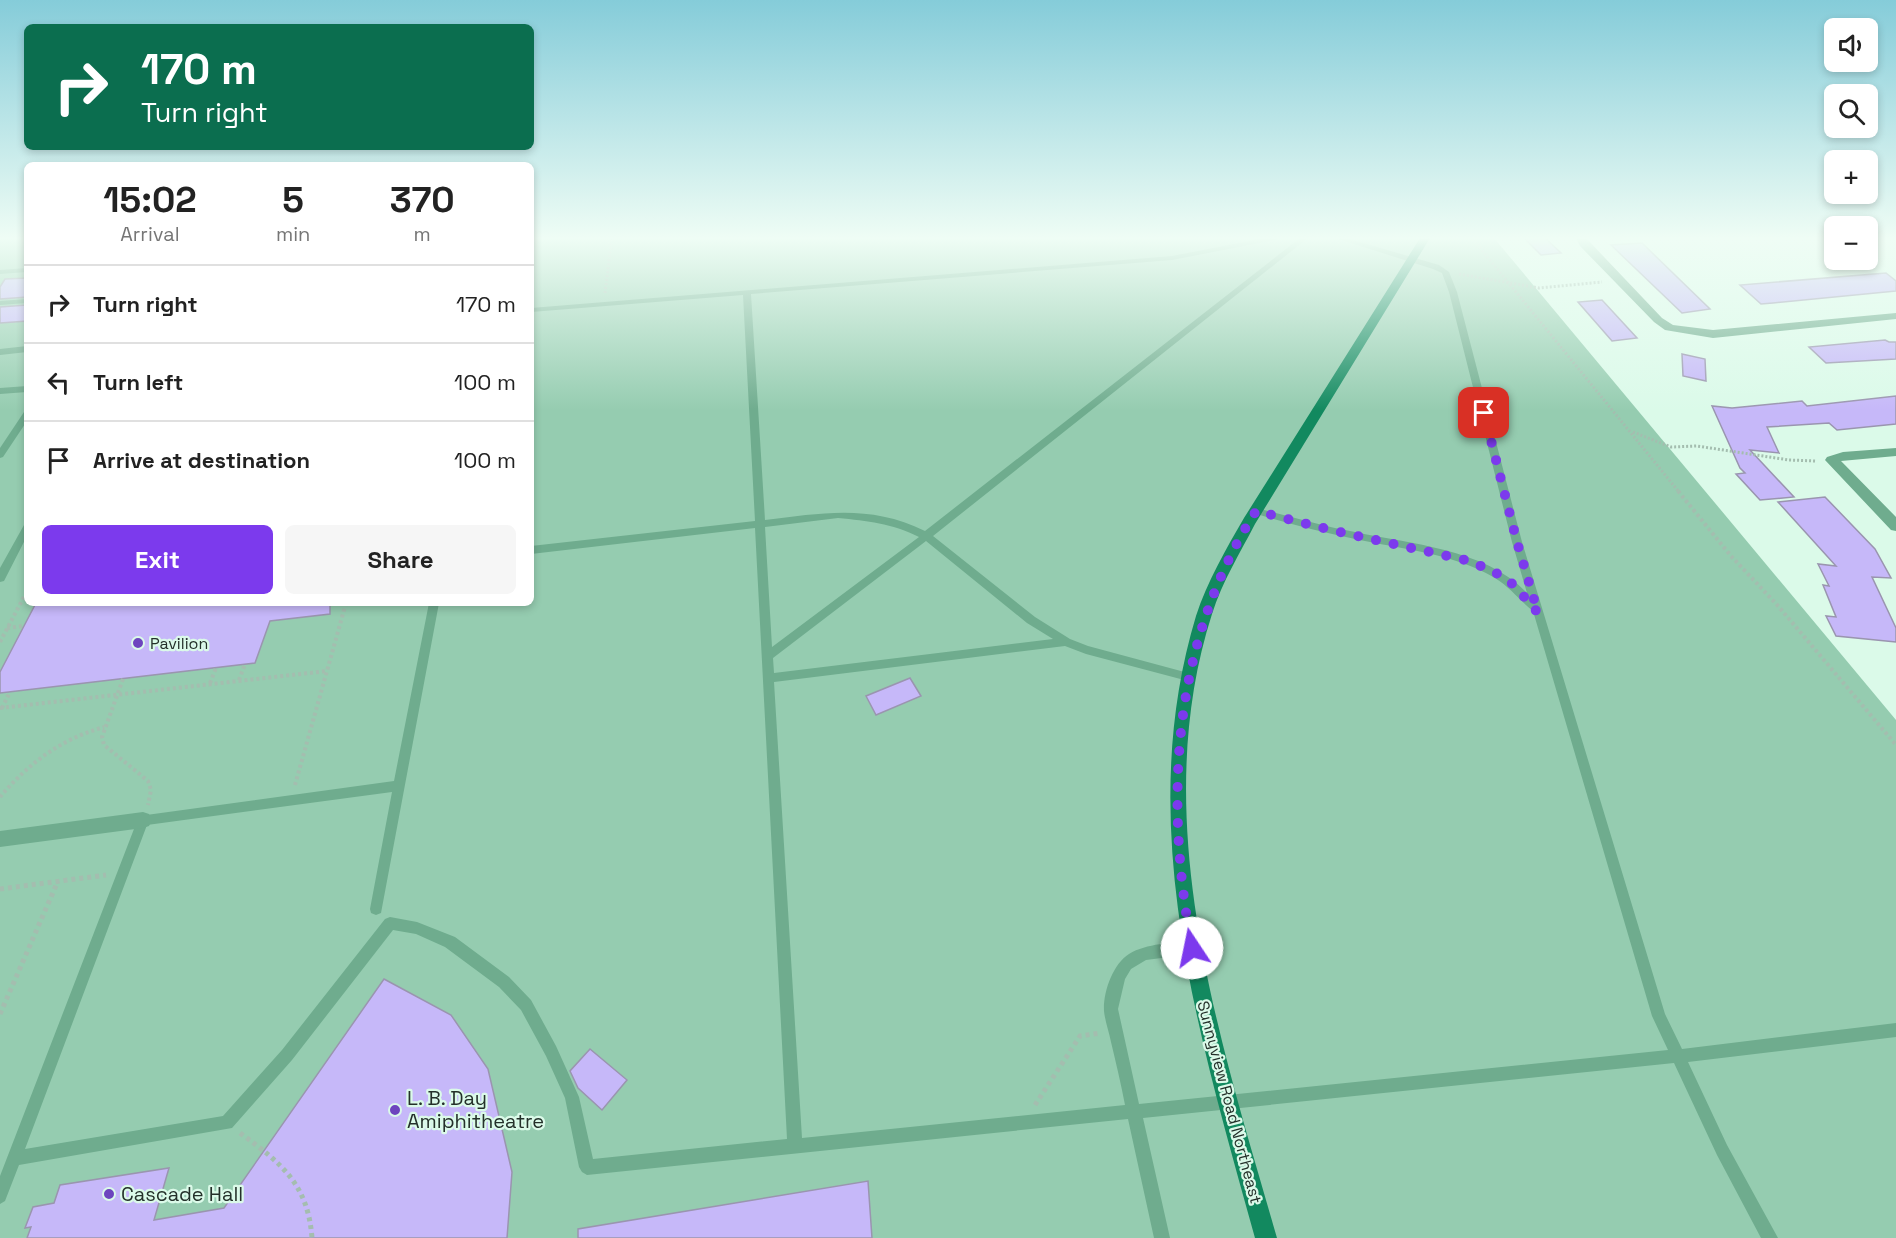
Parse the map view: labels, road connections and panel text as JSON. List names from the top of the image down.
{
  "streets": {
    "main road": ["Sunnyview Road Northeast"]
  },
  "places": ["Pavilion", "L. B. Day Amiphitheatre", "Cascade Hall"],
  "page": {
    "map_buttons": ["+", "−"],
    "turn": ["170 m", "Turn right"],
    "eta": [
      "15:02",
      "Arrival",
      "5",
      "min",
      "370",
      "m"
    ],
    "list": [
      {
        "name": "Turn right",
        "value": "170 m"
      },
      {
        "name": "Turn left",
        "value": "100 m"
      },
      {
        "name": "Arrive at destination",
        "value": "100 m"
      }
    ],
    "buttons": ["Exit", "Share"]
  }
}
